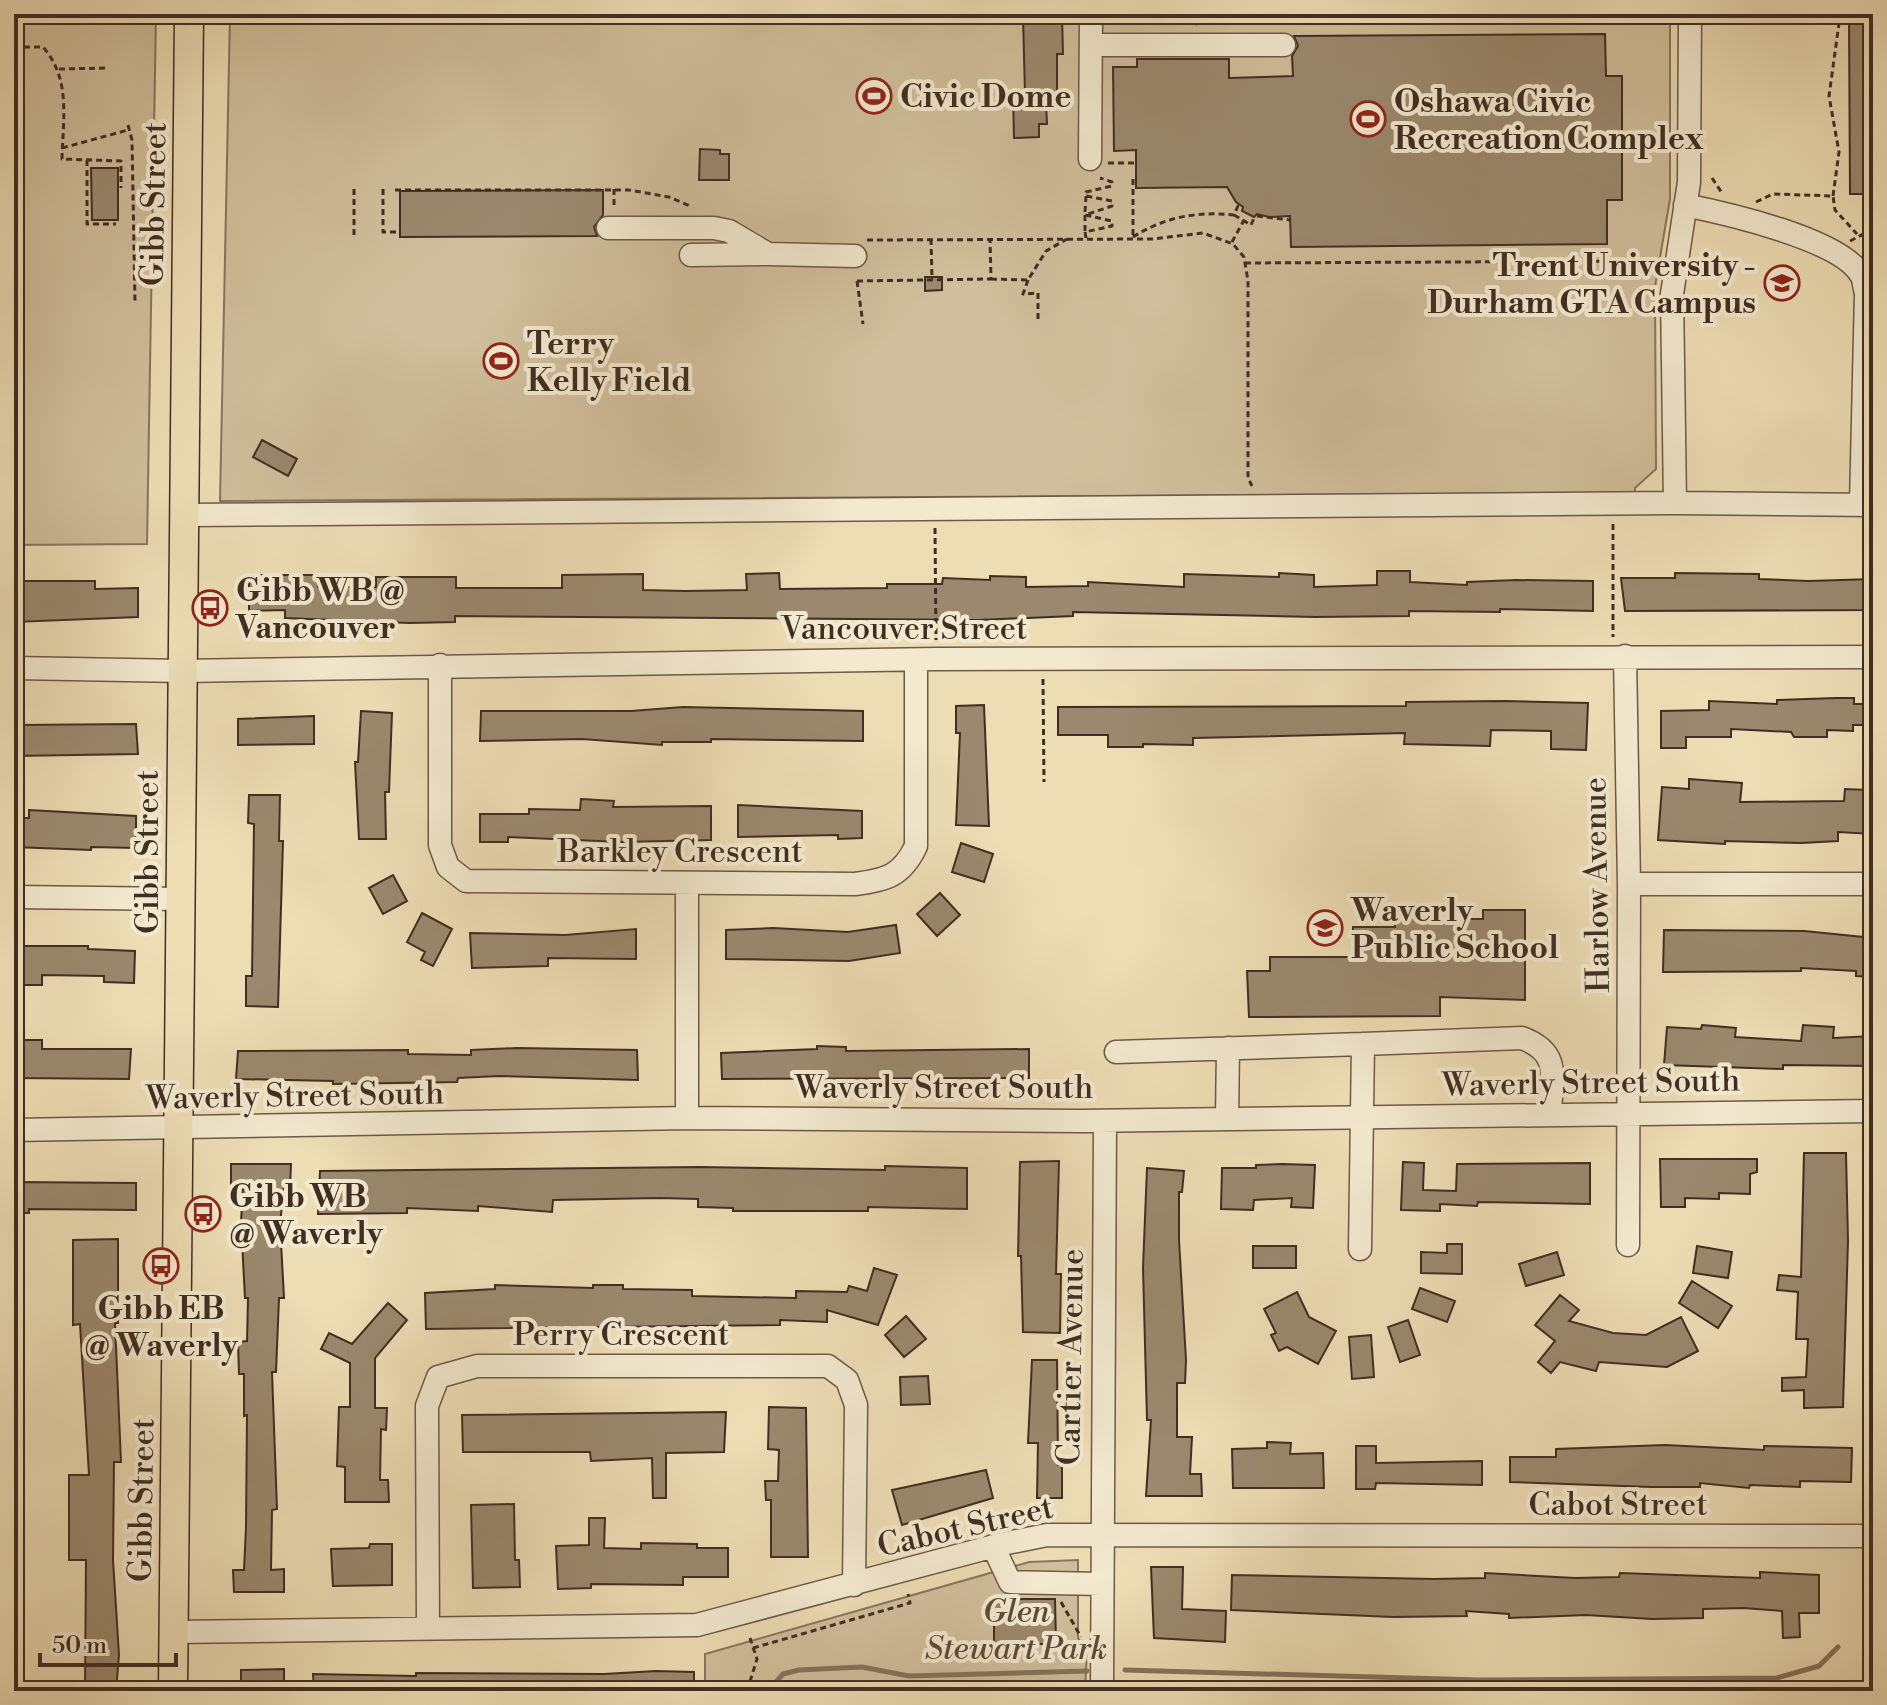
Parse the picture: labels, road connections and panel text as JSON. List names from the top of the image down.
{
  "streets": {
    "main road": ["Gibb Street"],
    "street": [
      "Vancouver Street",
      "Barkley Crescent",
      "Harlow Avenue",
      "Waverly Street South",
      "Perry Crescent",
      "Cartier Avenue",
      "Cabot Street"
    ]
  },
  "crossings": [
    ["Gibb Street", "Vancouver Street"],
    ["Gibb Street", "Waverly Street South"],
    ["Gibb Street", "Cabot Street"],
    ["Vancouver Street", "Barkley Crescent"],
    ["Vancouver Street", "Harlow Avenue"],
    ["Harlow Avenue", "Waverly Street South"],
    ["Waverly Street South", "Cartier Avenue"],
    ["Perry Crescent", "Cabot Street"],
    ["Cartier Avenue", "Cabot Street"]
  ],
  "parks": ["Glen Stewart Park"],
  "places": {
    "sports": ["Civic Dome", "Oshawa Civic Recreation Complex", "Terry Kelly Field"],
    "school or university": ["Trent University - Durham GTA Campus", "Waverly Public School"],
    "bus stop": ["Gibb WB @ Vancouver", "Gibb WB @ Waverly", "Gibb EB @ Waverly"]
  },
  "scale_bar": "50 m"
}
